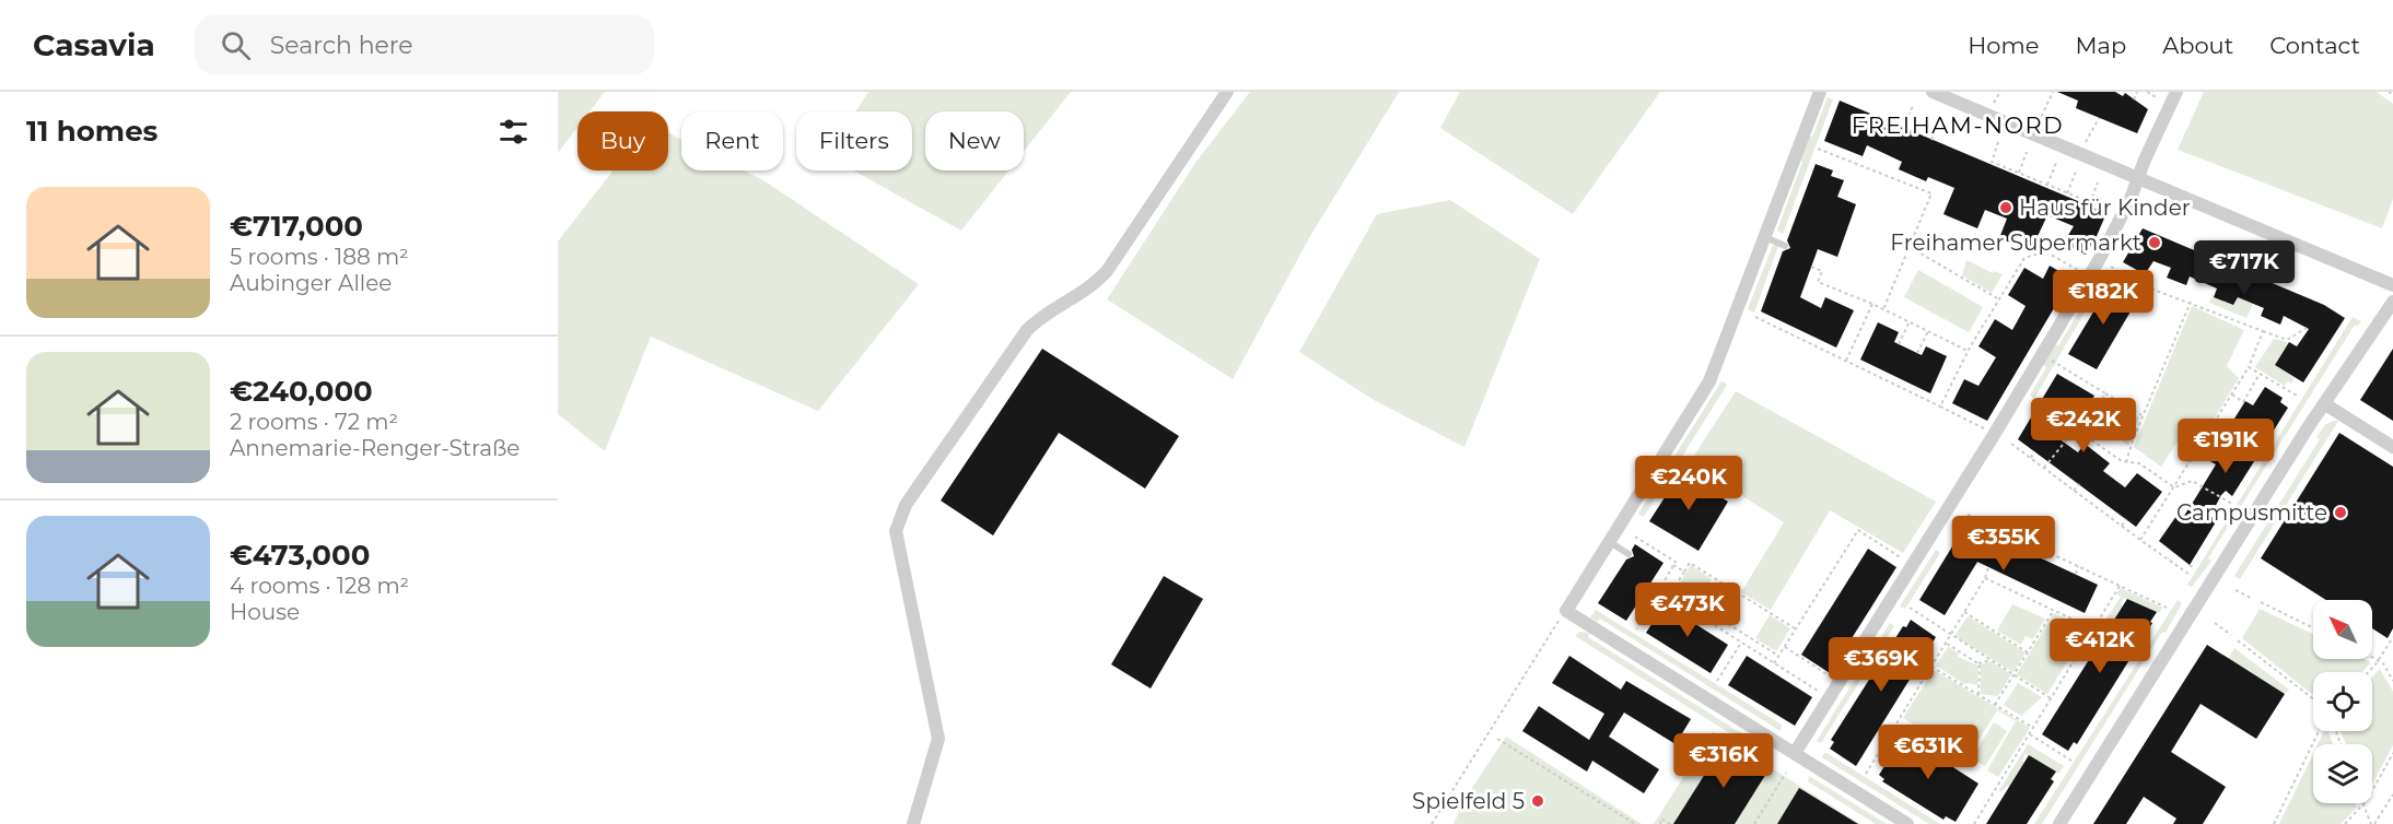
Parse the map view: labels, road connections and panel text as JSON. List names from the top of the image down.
{
  "districts": ["FREIHAM-NORD"],
  "places": [
    "Haus für Kinder",
    "Freihamer Supermarkt",
    "Campusmitte",
    "Spielfeld 5"
  ],
  "north": "top left",
  "page": {
    "header": "Casavia",
    "search": "Search here",
    "nav": [
      "Home",
      "Map",
      "About",
      "Contact"
    ],
    "heading": "11 homes",
    "chip": [
      "Buy",
      "Rent",
      "Filters",
      "New"
    ],
    "list": [
      {
        "name": "€717,000",
        "note": "5 rooms · 188 m² · Aubinger Allee"
      },
      {
        "name": "€240,000",
        "note": "2 rooms · 72 m² · Annemarie-Renger-Straße"
      },
      {
        "name": "€473,000",
        "note": "4 rooms · 128 m² · House"
      }
    ],
    "price": [
      "€717K",
      "€182K",
      "€242K",
      "€191K",
      "€240K",
      "€355K",
      "€473K",
      "€412K",
      "€369K",
      "€631K",
      "€316K"
    ]
  }
}
